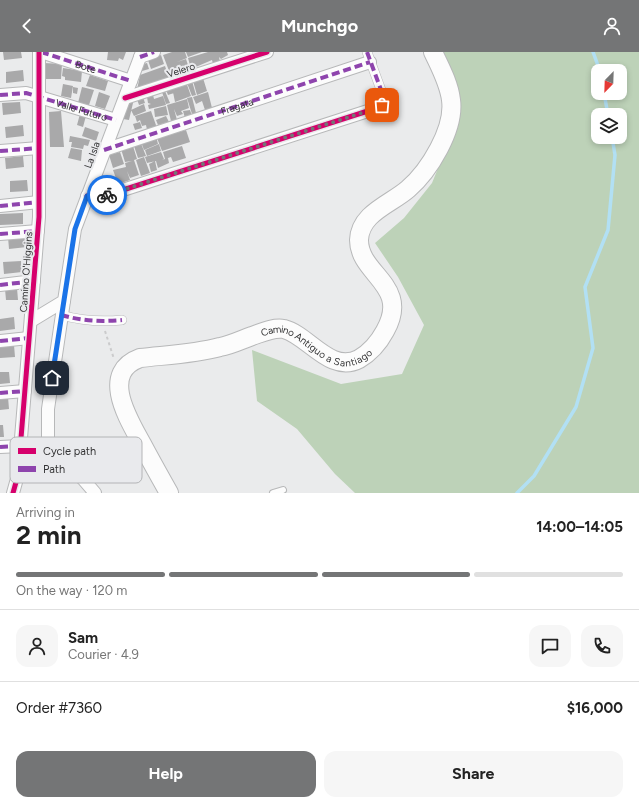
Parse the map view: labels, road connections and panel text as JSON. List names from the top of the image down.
{
  "streets": {
    "main road": ["Camino Antiguo a Santiago"],
    "street": [
      "Bote",
      "Velero",
      "Fragata",
      "Valle Futuro",
      "La Isla",
      "Camino O'Higgins"
    ]
  },
  "crossings": [
    ["Bote", "La Isla"],
    ["Bote", "Camino O'Higgins"],
    ["Velero", "La Isla"],
    ["Fragata", "La Isla"],
    ["Valle Futuro", "La Isla"],
    ["Valle Futuro", "Camino O'Higgins"]
  ],
  "legend": ["Cycle path", "Path"],
  "north": "bottom left",
  "page": {
    "header": "Munchgo",
    "heading": ["2 min", "Arriving in", "14:00–14:05"],
    "panel": [
      "Sam",
      "Courier · 4.9",
      "Order #7360",
      "$16,000"
    ],
    "bar": "On the way · 120 m",
    "buttons": ["Help", "Share"]
  }
}
